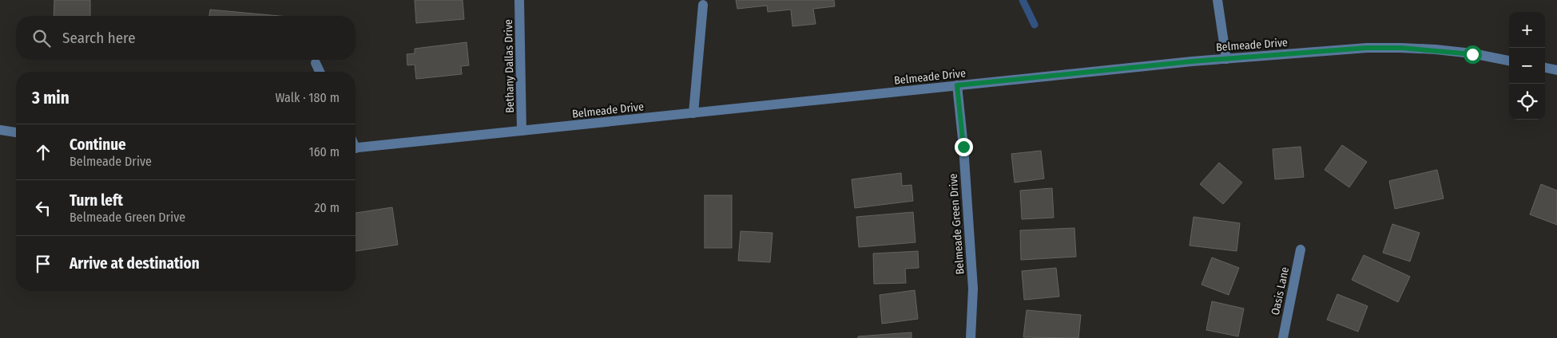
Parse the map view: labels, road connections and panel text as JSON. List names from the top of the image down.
{
  "streets": {
    "street": [
      "Belmeade Drive",
      "Bethany Dallas Drive",
      "Belmeade Green Drive",
      "Oasis Lane"
    ]
  },
  "crossings": [
    ["Belmeade Drive", "Bethany Dallas Drive"],
    ["Belmeade Drive", "Belmeade Green Drive"]
  ],
  "page": {
    "map_buttons": ["+", "−"],
    "search": "Search here",
    "heading": ["3 min", "Walk · 180 m"],
    "list": [
      ["Continue", "Belmeade Drive", "160 m"],
      ["Turn left", "Belmeade Green Drive", "20 m"],
      "Arrive at destination"
    ]
  }
}
